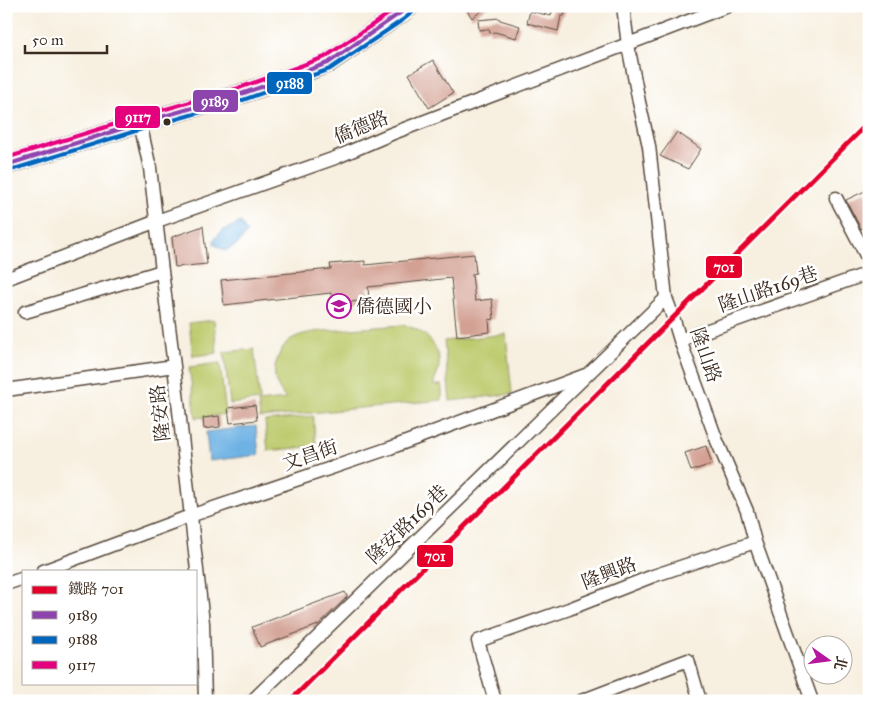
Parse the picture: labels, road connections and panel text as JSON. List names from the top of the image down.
{
  "streets": {
    "street": [
      "僑德路",
      "隆山路169巷",
      "隆山路",
      "隆安路",
      "文昌街",
      "隆安路169巷",
      "隆興路"
    ]
  },
  "crossings": [
    ["僑德路", "隆山路"],
    ["僑德路", "隆安路"],
    ["隆山路169巷", "隆山路"],
    ["隆山路", "隆安路169巷"],
    ["隆山路", "隆興路"],
    ["隆安路", "文昌街"],
    ["文昌街", "隆安路169巷"]
  ],
  "places": {
    "school or university": ["僑德國小"]
  },
  "lines": [
    "transit line 9189",
    "transit line 9117",
    "transit line 9188",
    "rail line 701"
  ],
  "legend": [
    "鐵路 701",
    "9189",
    "9188",
    "9117"
  ],
  "scale_bar": "50 m",
  "north": "right"
}
